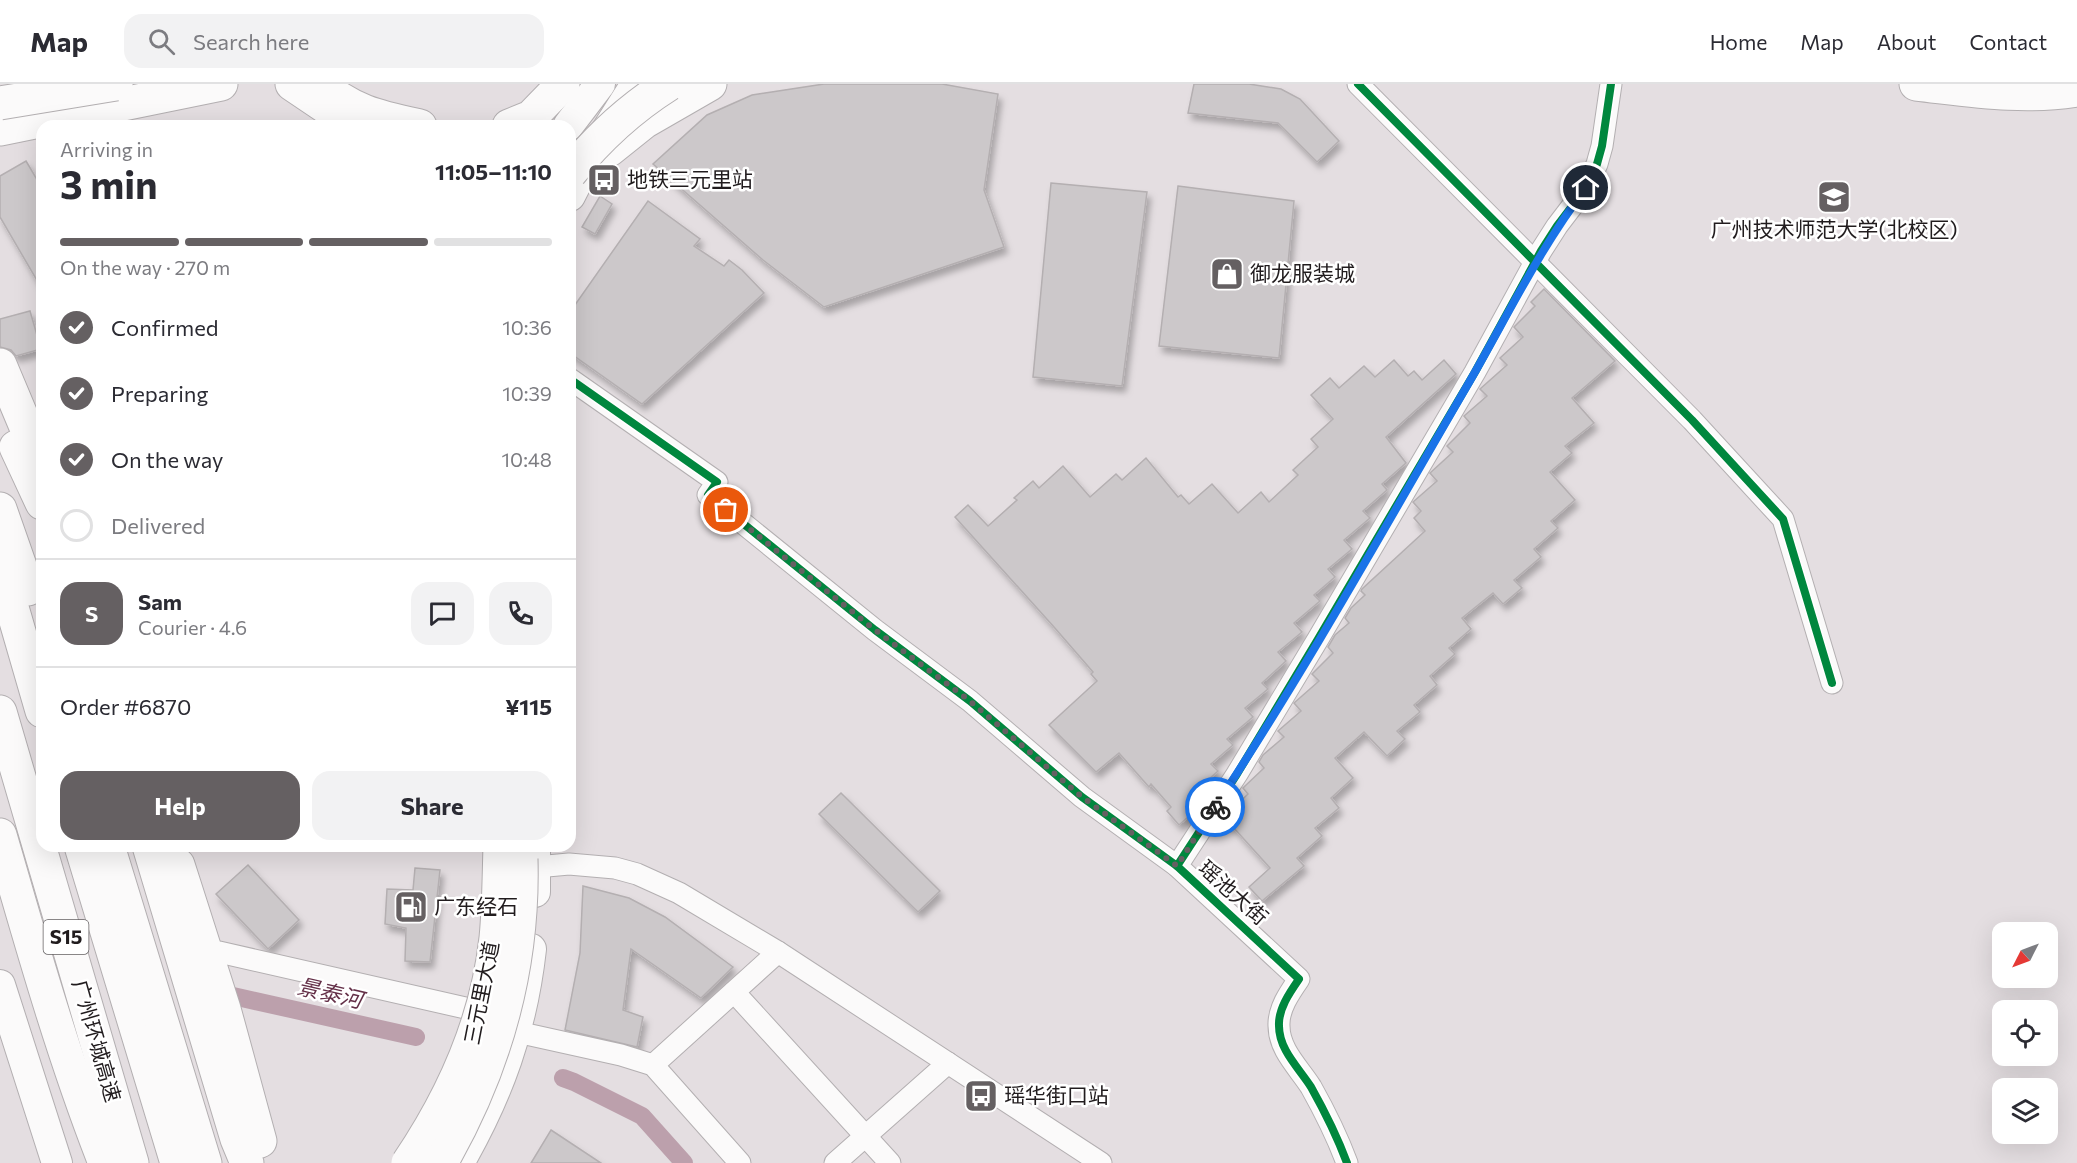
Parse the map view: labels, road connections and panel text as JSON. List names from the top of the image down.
{
  "streets": {
    "main road": ["S15", "三元里大道", "广州环城高速"],
    "street": ["瑶池大街"]
  },
  "water": ["景泰河"],
  "places": {
    "bus stop": ["地铁三元里站", "瑶华街口站"],
    "school or university": ["广州技术师范大学(北校区)"],
    "shop": ["御龙服装城"],
    "fuel station": ["广东经石"]
  },
  "north": "bottom left",
  "page": {
    "header": "Map",
    "search": "Search here",
    "nav": [
      "Home",
      "Map",
      "About",
      "Contact"
    ],
    "heading": ["3 min", "Arriving in", "11:05–11:10"],
    "panel": [
      "Sam",
      "Courier · 4.6",
      "Order #6870",
      "¥115"
    ],
    "bar": "On the way · 270 m",
    "list": [
      ["Confirmed", "10:36"],
      ["Preparing", "10:39"],
      ["On the way", "10:48"],
      "Delivered"
    ],
    "round": "S",
    "buttons": ["Help", "Share"]
  }
}
